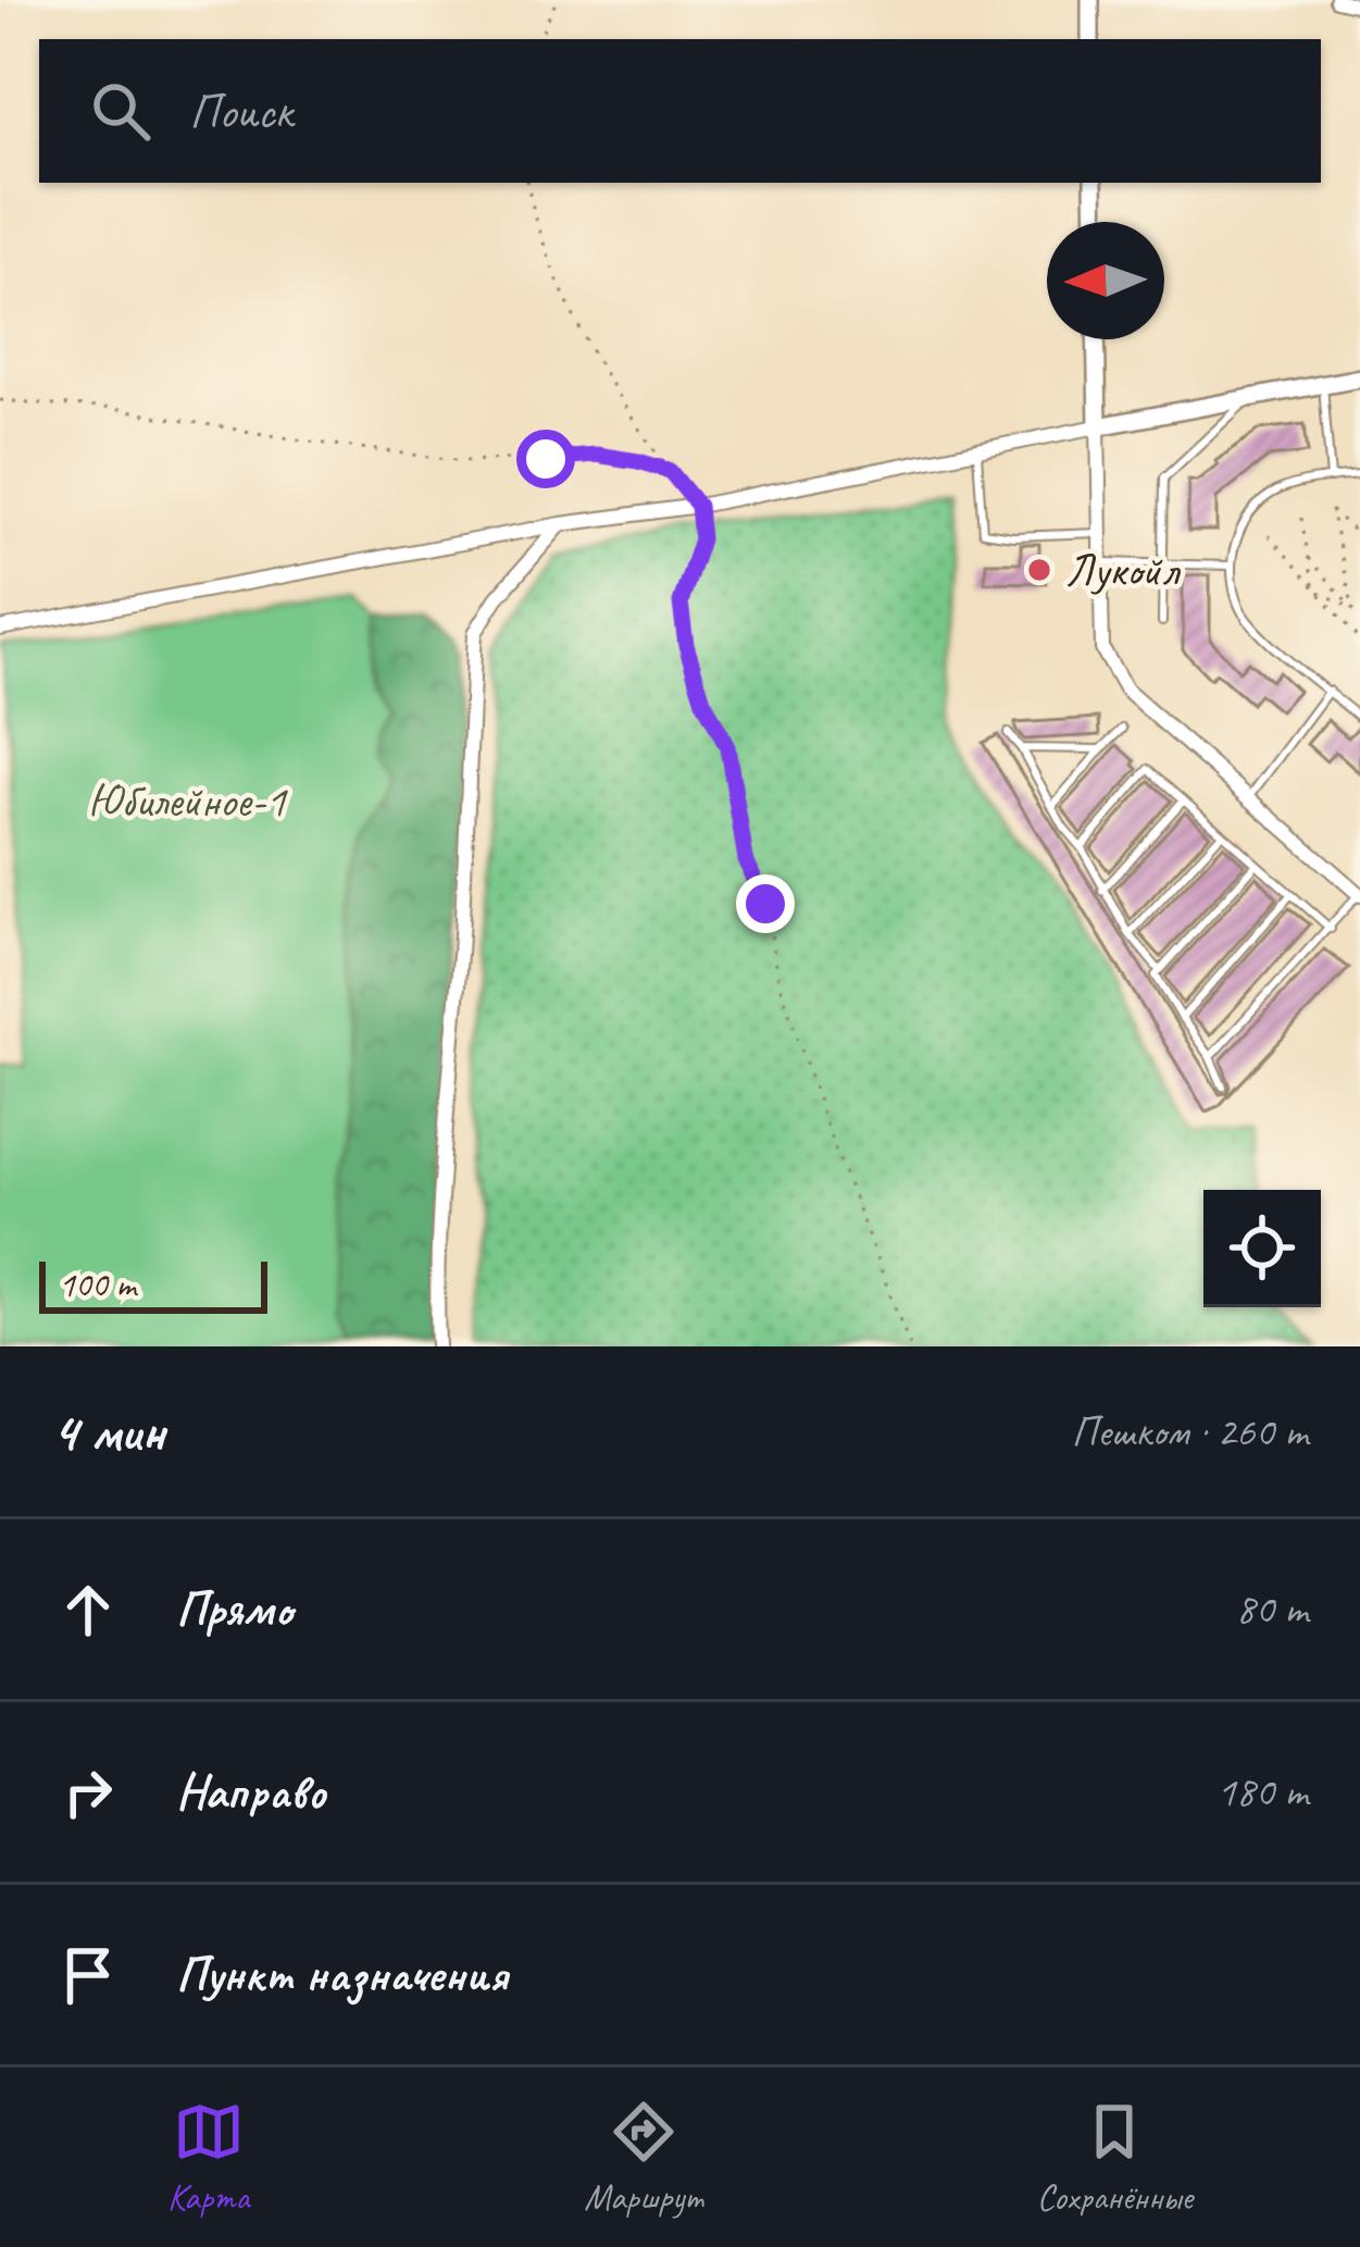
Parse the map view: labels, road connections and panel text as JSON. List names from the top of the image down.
{
  "parks": ["Юбилейное-1"],
  "places": ["Лукойл"],
  "scale_bar": "100 m",
  "north": "left",
  "page": {
    "search": "Поиск",
    "scale": "100 m",
    "heading": ["4 мин", "Пешком · 260 m"],
    "list": [
      ["Прямо", "80 m"],
      ["Направо", "180 m"],
      "Пункт назначения"
    ],
    "nav": ["Карта", "Маршрут", "Сохранённые"]
  }
}
